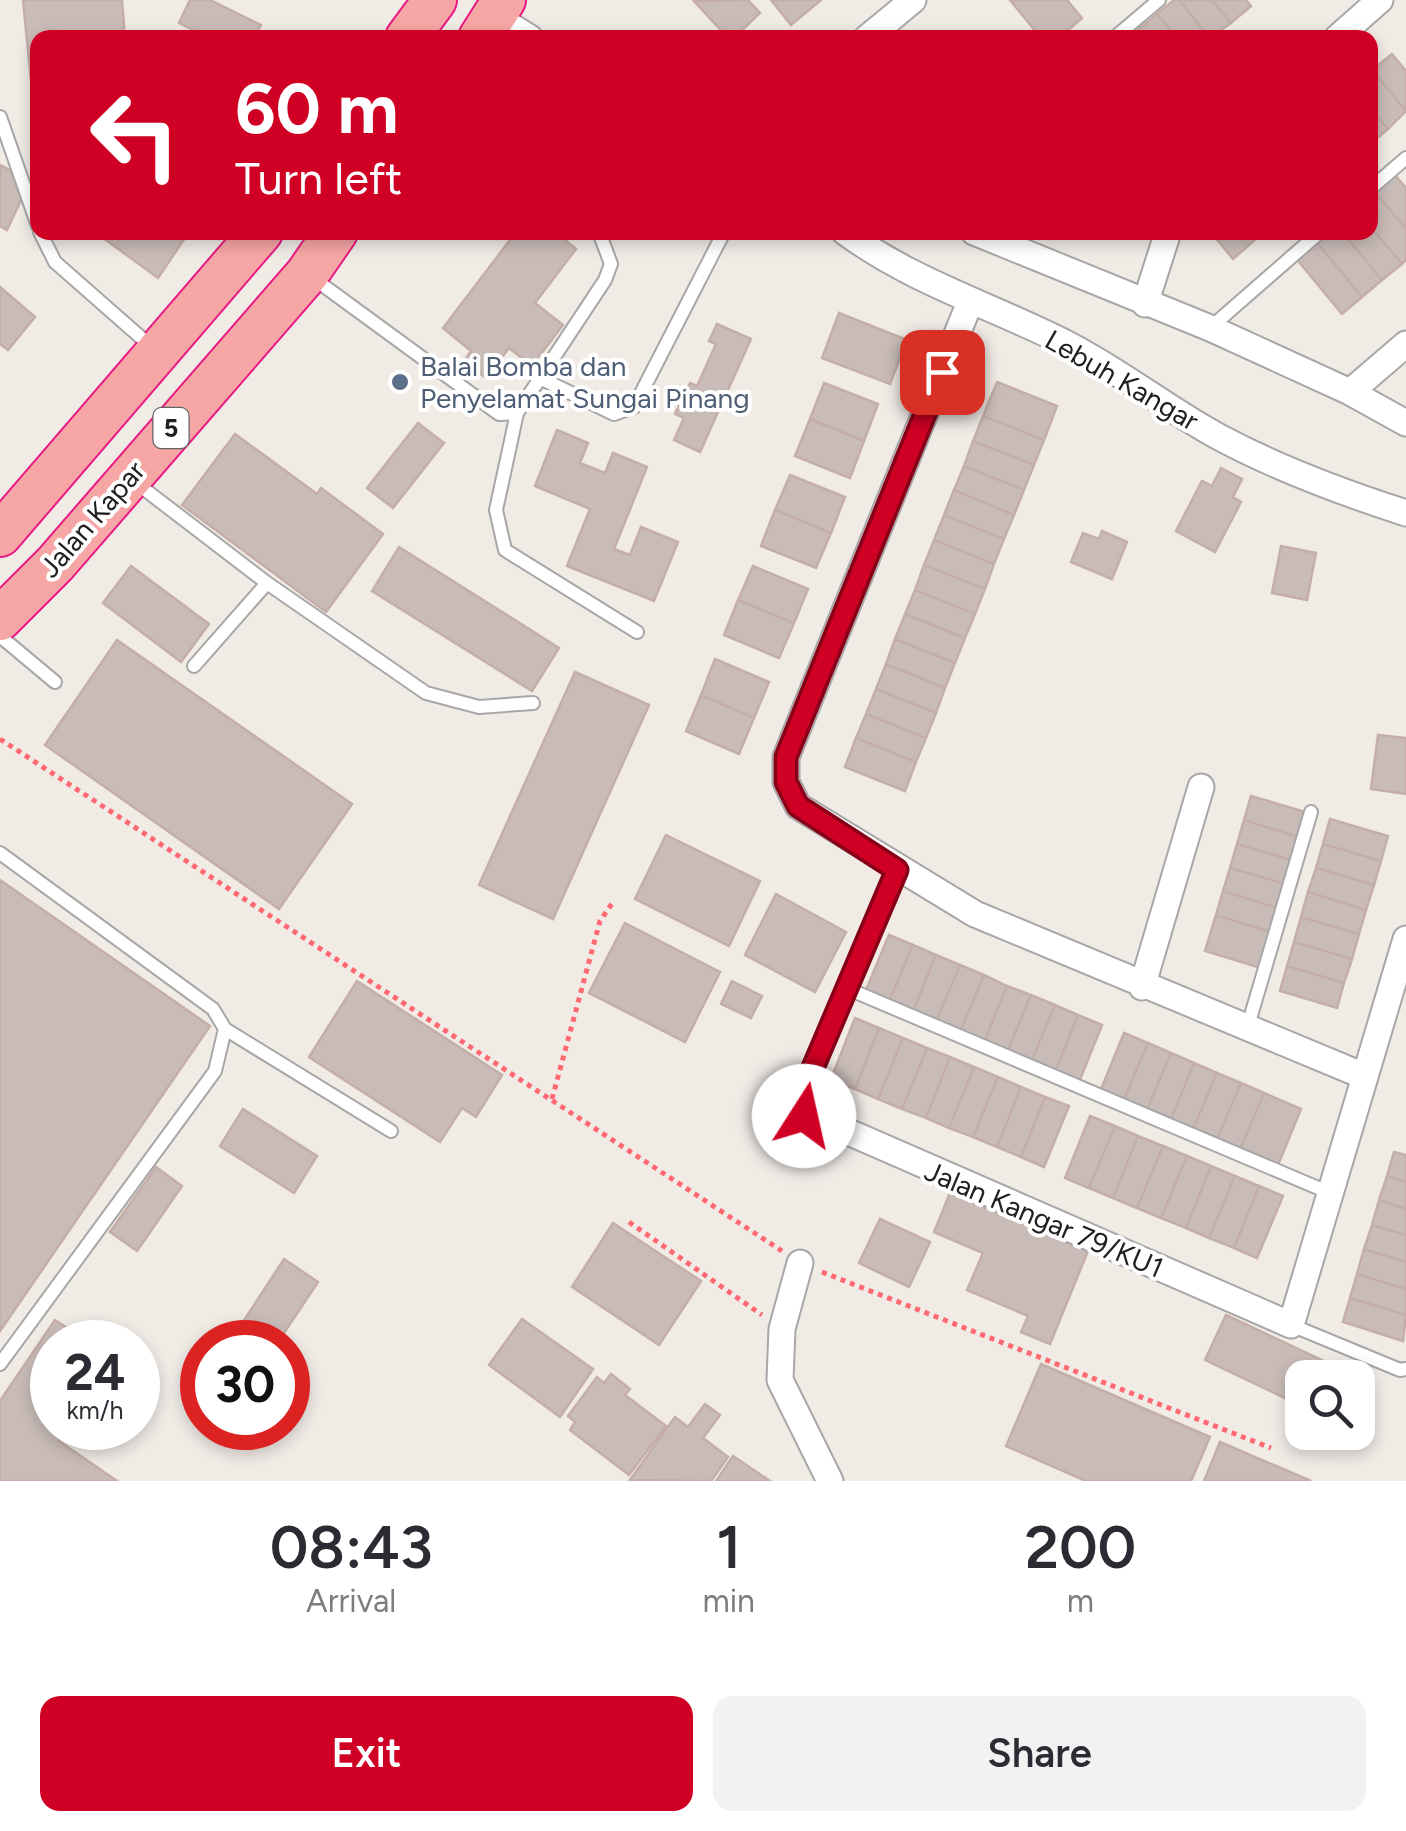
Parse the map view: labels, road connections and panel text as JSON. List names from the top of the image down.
{
  "streets": {
    "highway": ["5", "Jalan Kapar"],
    "street": ["Lebuh Kangar", "Jalan Kangar 79/KU1"]
  },
  "places": ["Balai Bomba dan Penyelamat Sungai Pinang"],
  "page": {
    "turn": ["60 m", "Turn left"],
    "speed": "24 km/h",
    "limit": "30",
    "eta": [
      "08:43",
      "Arrival",
      "1",
      "min",
      "200",
      "m"
    ],
    "buttons": ["Exit", "Share"]
  }
}
